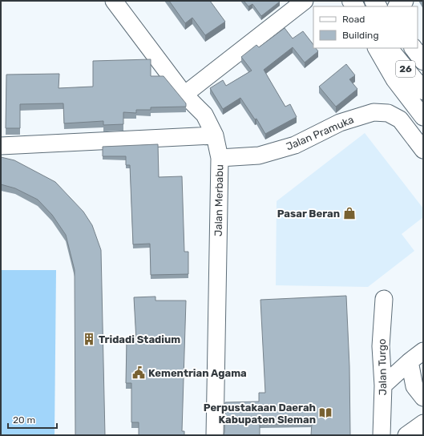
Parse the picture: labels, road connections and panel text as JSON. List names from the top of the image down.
{
  "streets": {
    "highway": ["26"],
    "street": ["Jalan Pramuka", "Jalan Merbabu", "Jalan Turgo"]
  },
  "crossings": [
    ["Jalan Pramuka", "Jalan Merbabu"]
  ],
  "places": {
    "shop": ["Pasar Beran"],
    "building": ["Tridadi Stadium"],
    "public building": ["Kementrian Agama"],
    "library": ["Perpustakaan Daerah Kabupaten Sleman"]
  },
  "legend": ["Road", "Building"],
  "scale_bar": "20 m"
}
